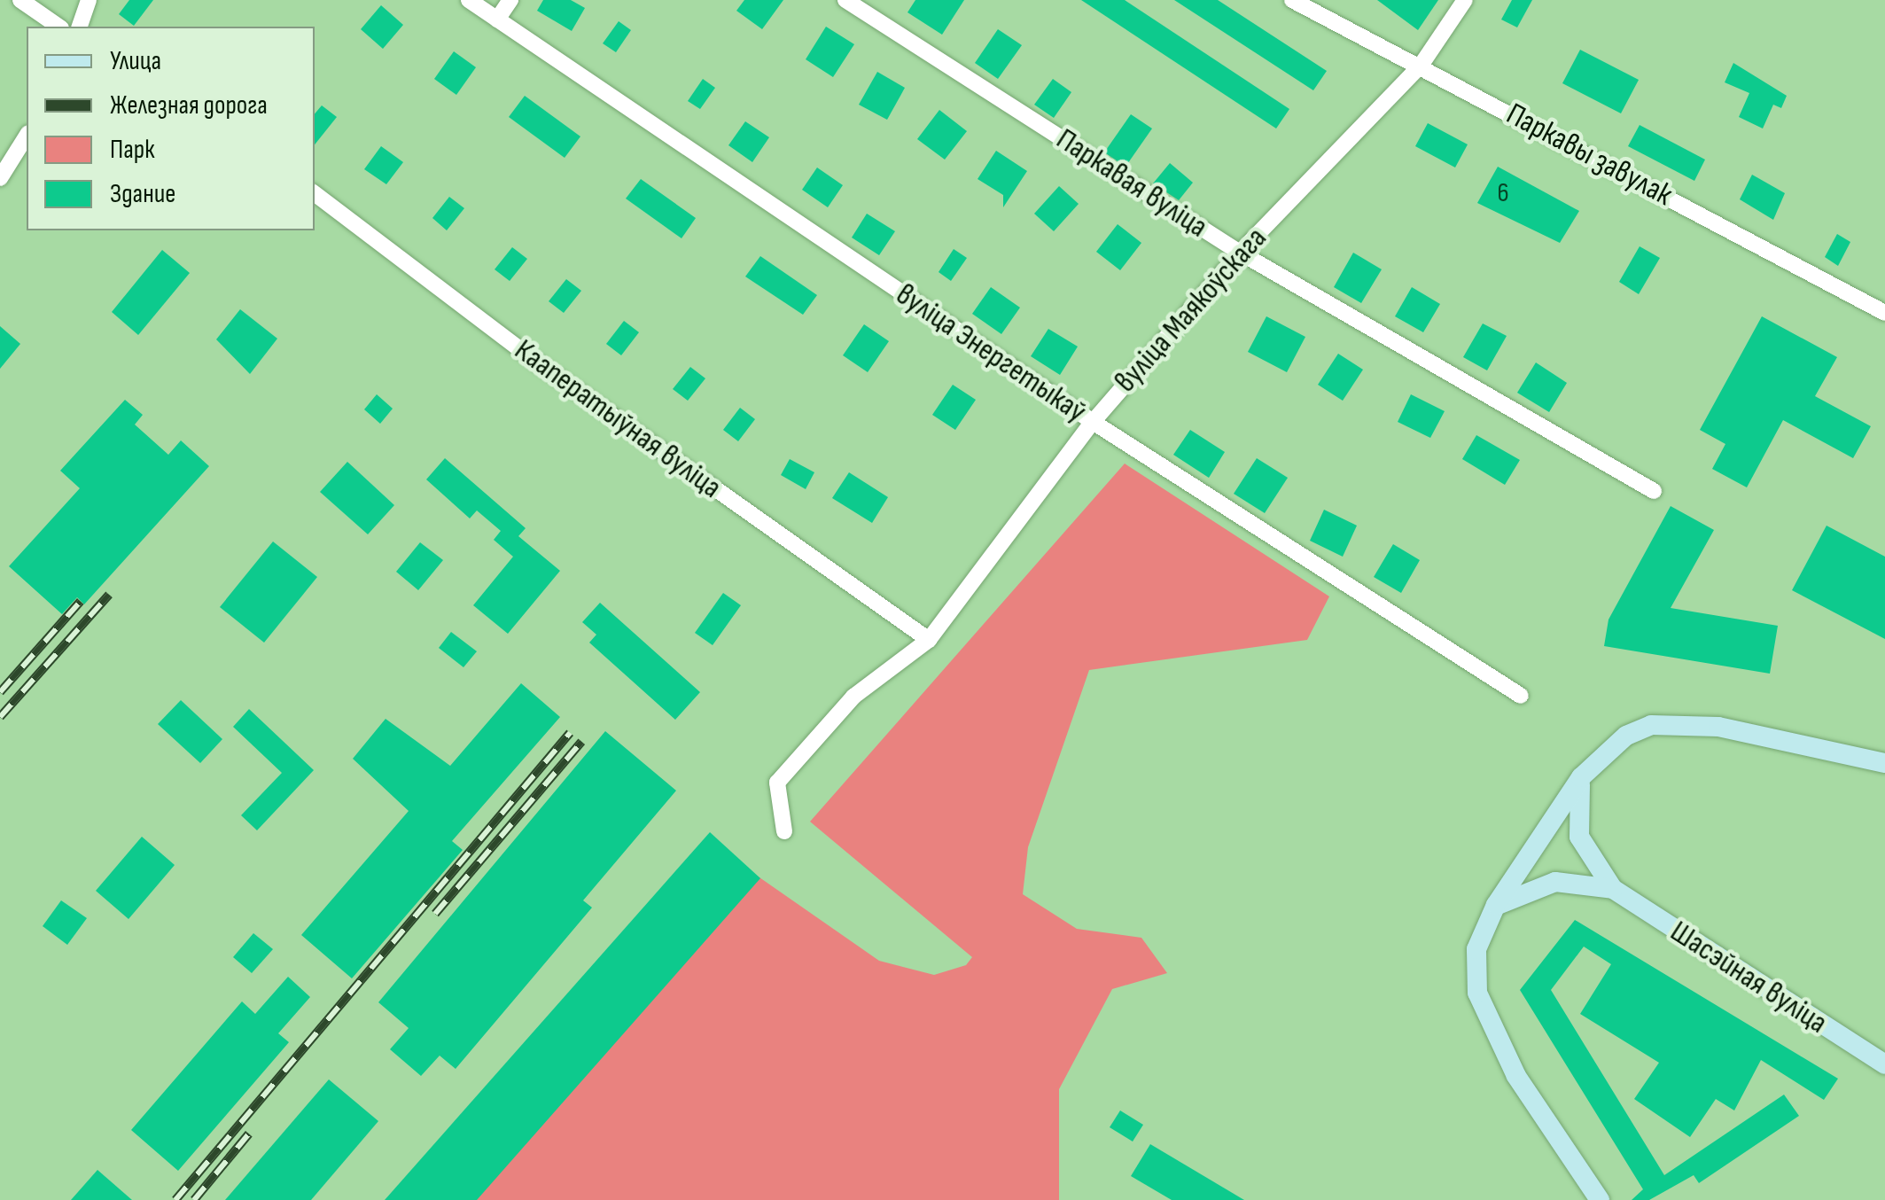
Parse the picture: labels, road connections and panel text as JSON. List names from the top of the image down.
{
  "streets": {
    "main road": ["Шасэйная вуліца"],
    "street": [
      "Паркавы завулак",
      "Паркавая вуліца",
      "вуліца Маякоўскага",
      "вуліца Энергетыкаў",
      "Кааператыўная вуліца"
    ]
  },
  "crossings": [
    ["Паркавы завулак", "вуліца Маякоўскага"],
    ["Паркавая вуліца", "вуліца Маякоўскага"],
    ["вуліца Маякоўскага", "вуліца Энергетыкаў"],
    ["вуліца Маякоўскага", "Кааператыўная вуліца"]
  ],
  "house_numbers": ["6"],
  "legend": [
    "Улица",
    "Железная дорога",
    "Парк",
    "Здание"
  ]
}
